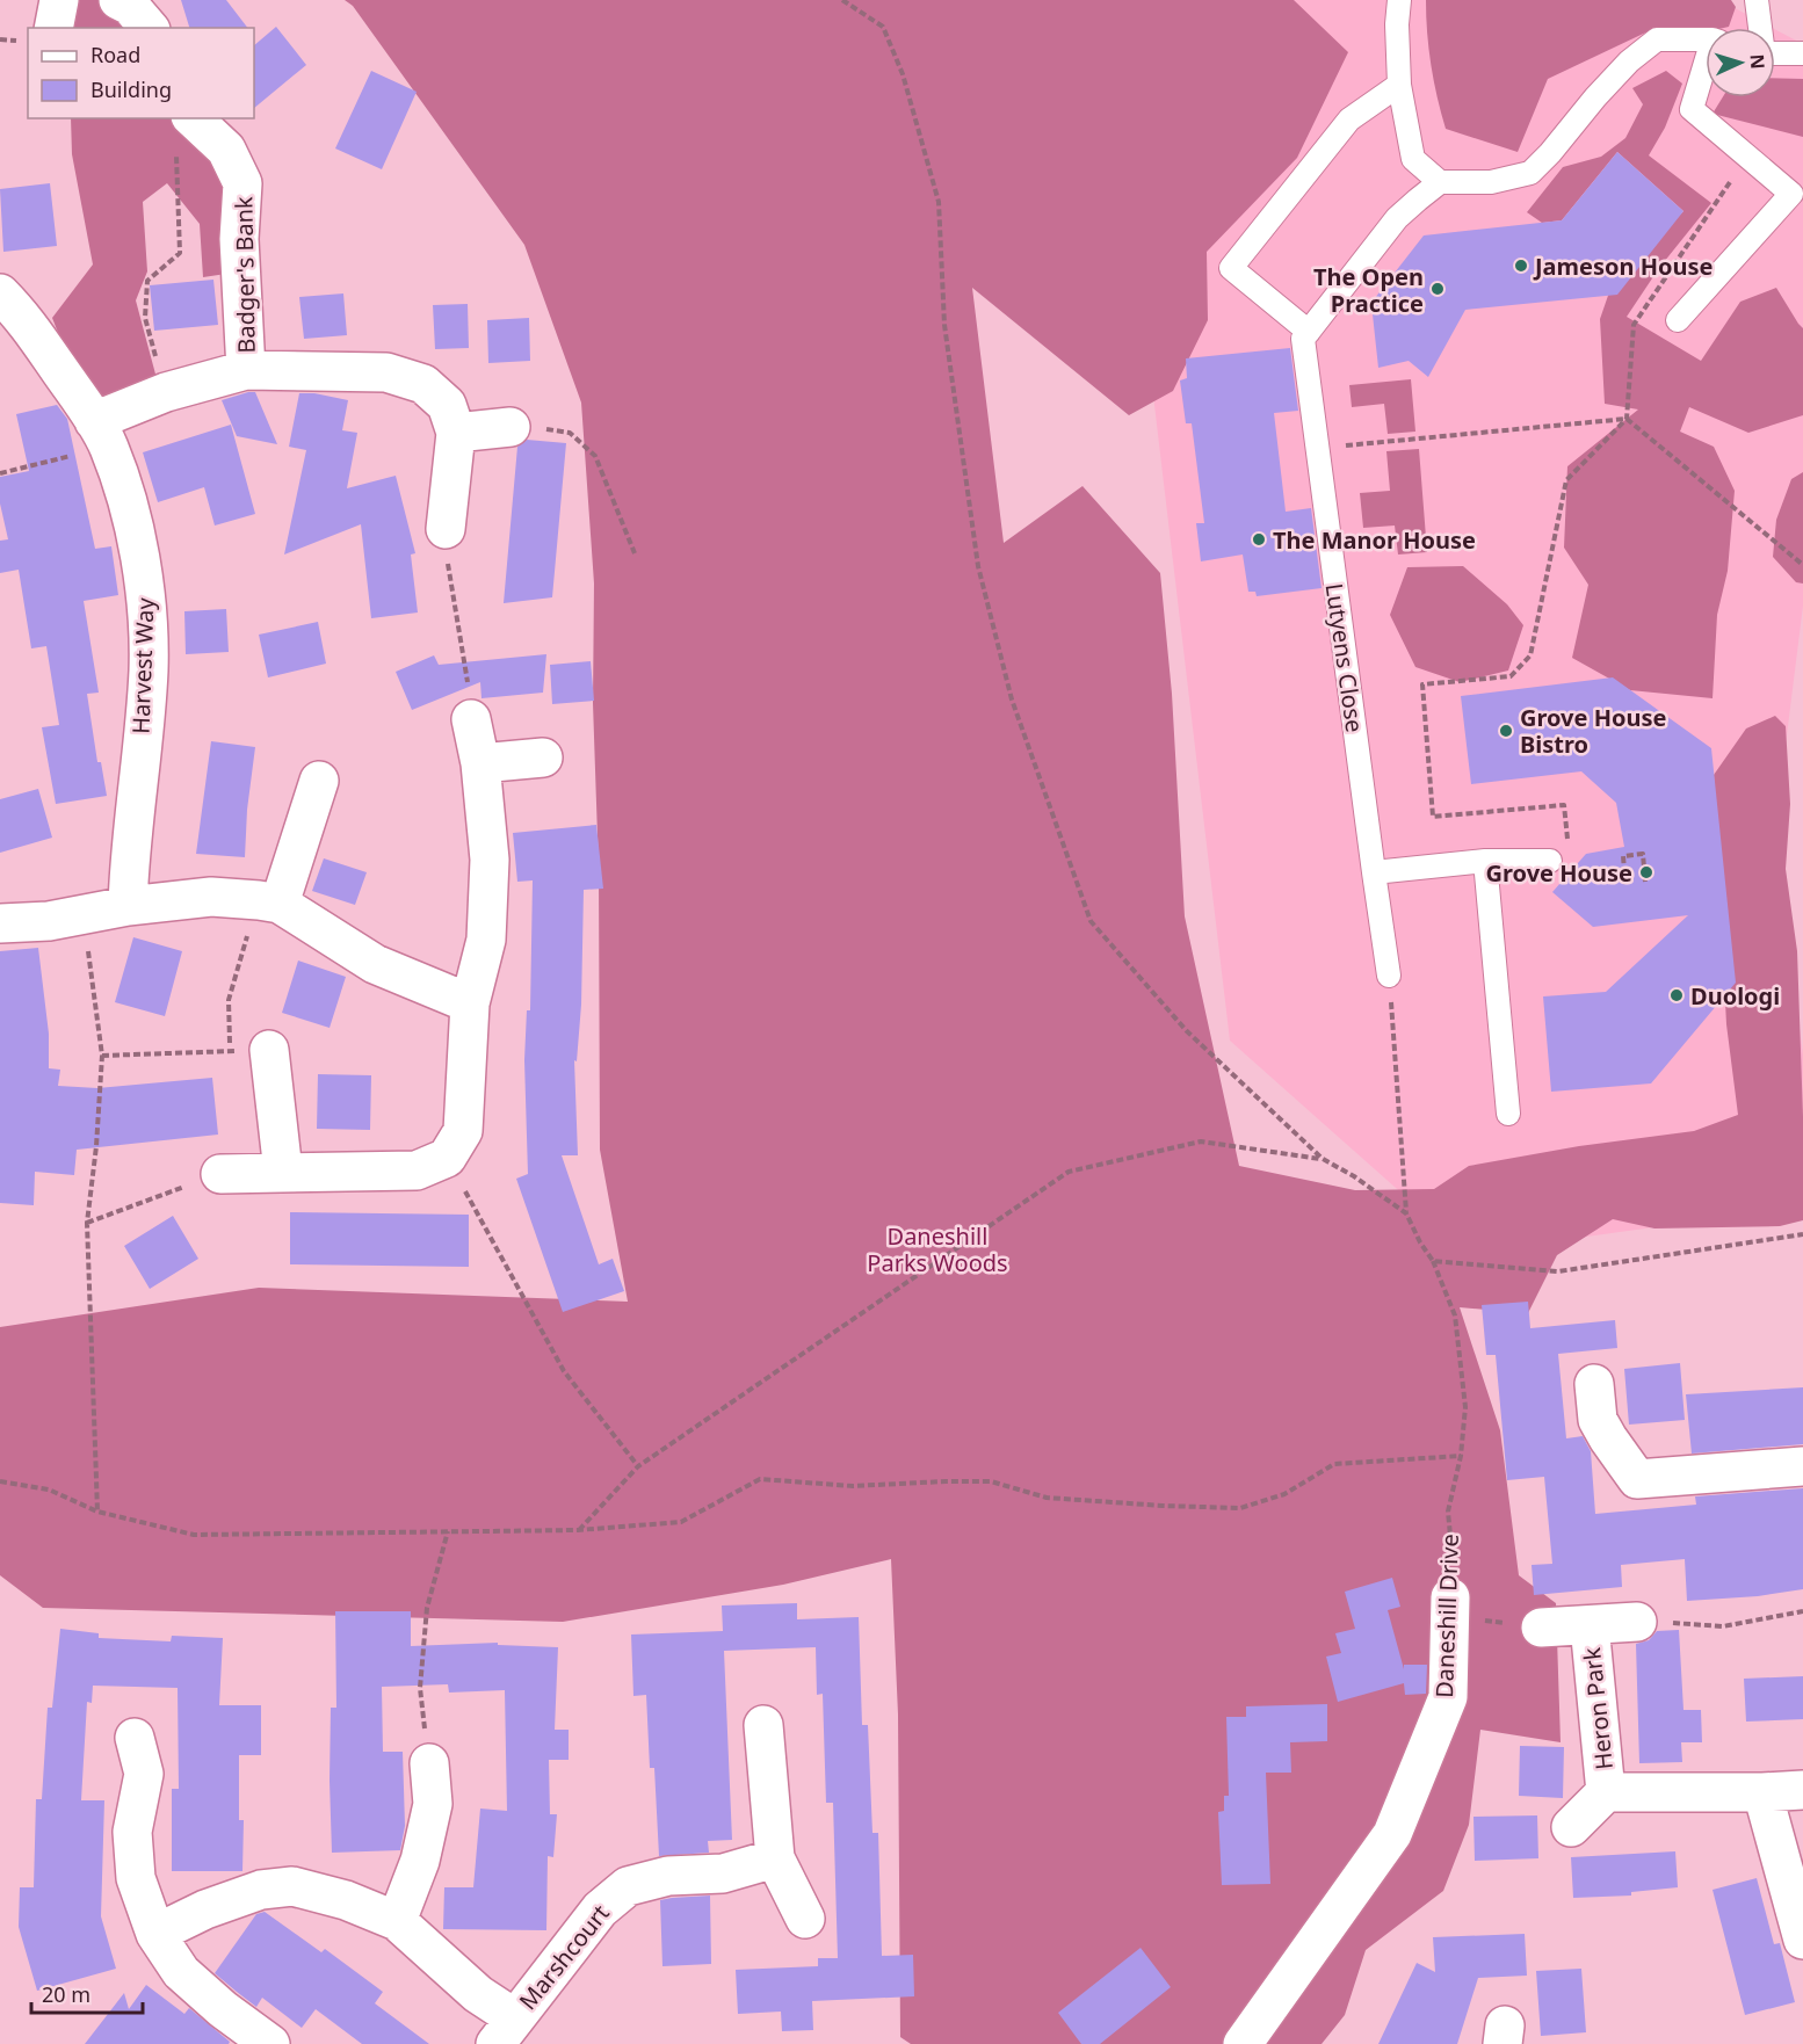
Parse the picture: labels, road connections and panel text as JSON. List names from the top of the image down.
{
  "streets": {
    "street": [
      "Badger's Bank",
      "Harvest Way",
      "Daneshill Drive",
      "Heron Park",
      "Marshcourt"
    ],
    "lane": ["Lutyens Close"]
  },
  "crossings": [
    ["Badger's Bank", "Harvest Way"]
  ],
  "parks": ["Daneshill Parks Woods"],
  "places": [
    "Jameson House",
    "The Open Practice",
    "The Manor House",
    "Grove House Bistro",
    "Grove House",
    "Duologi"
  ],
  "legend": ["Road", "Building"],
  "scale_bar": "20 m",
  "north": "right"
}
